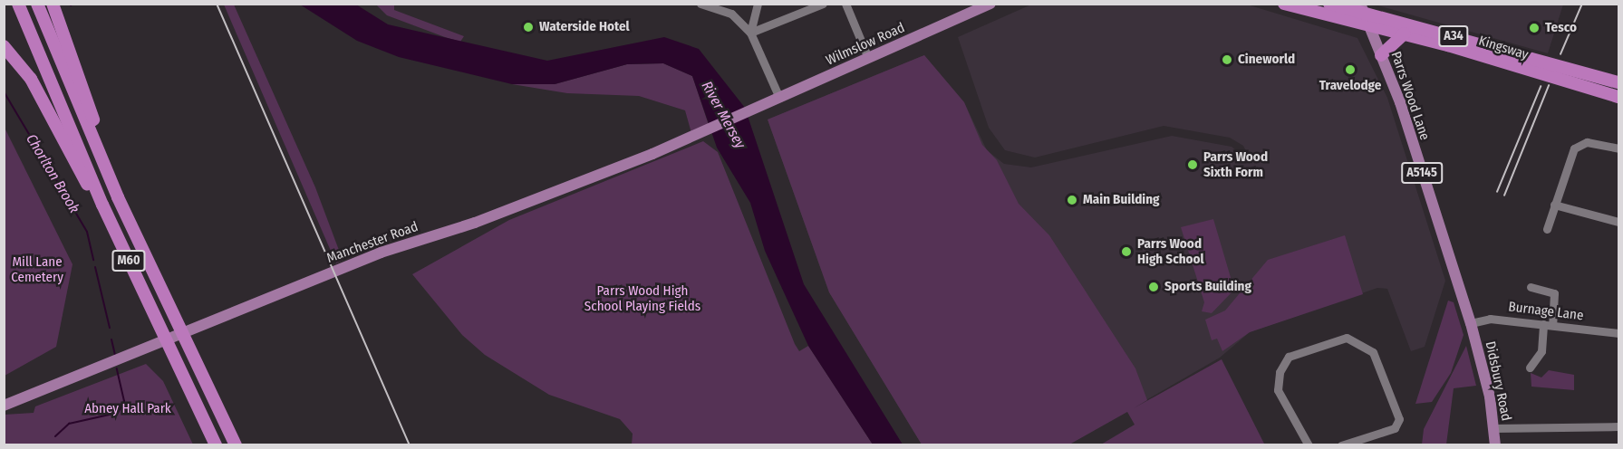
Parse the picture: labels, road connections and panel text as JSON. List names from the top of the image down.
{
  "streets": {
    "highway": ["A34", "Kingsway", "M60"],
    "main road": [
      "Wilmslow Road",
      "Parrs Wood Lane",
      "A5145",
      "Manchester Road",
      "Didsbury Road"
    ],
    "street": ["Burnage Lane"]
  },
  "crossings": [
    ["Wilmslow Road", "Manchester Road"],
    ["Kingsway", "Parrs Wood Lane"],
    ["Parrs Wood Lane", "Burnage Lane"],
    ["Parrs Wood Lane", "Didsbury Road"],
    ["Burnage Lane", "Didsbury Road"]
  ],
  "water": ["River Mersey", "Chorlton Brook"],
  "parks": ["Mill Lane Cemetery", "Parrs Wood High School Playing Fields", "Abney Hall Park"],
  "places": [
    "Waterside Hotel",
    "Tesco",
    "Cineworld",
    "Travelodge",
    "Parrs Wood Sixth Form",
    "Main Building",
    "Parrs Wood High School",
    "Sports Building"
  ]
}
